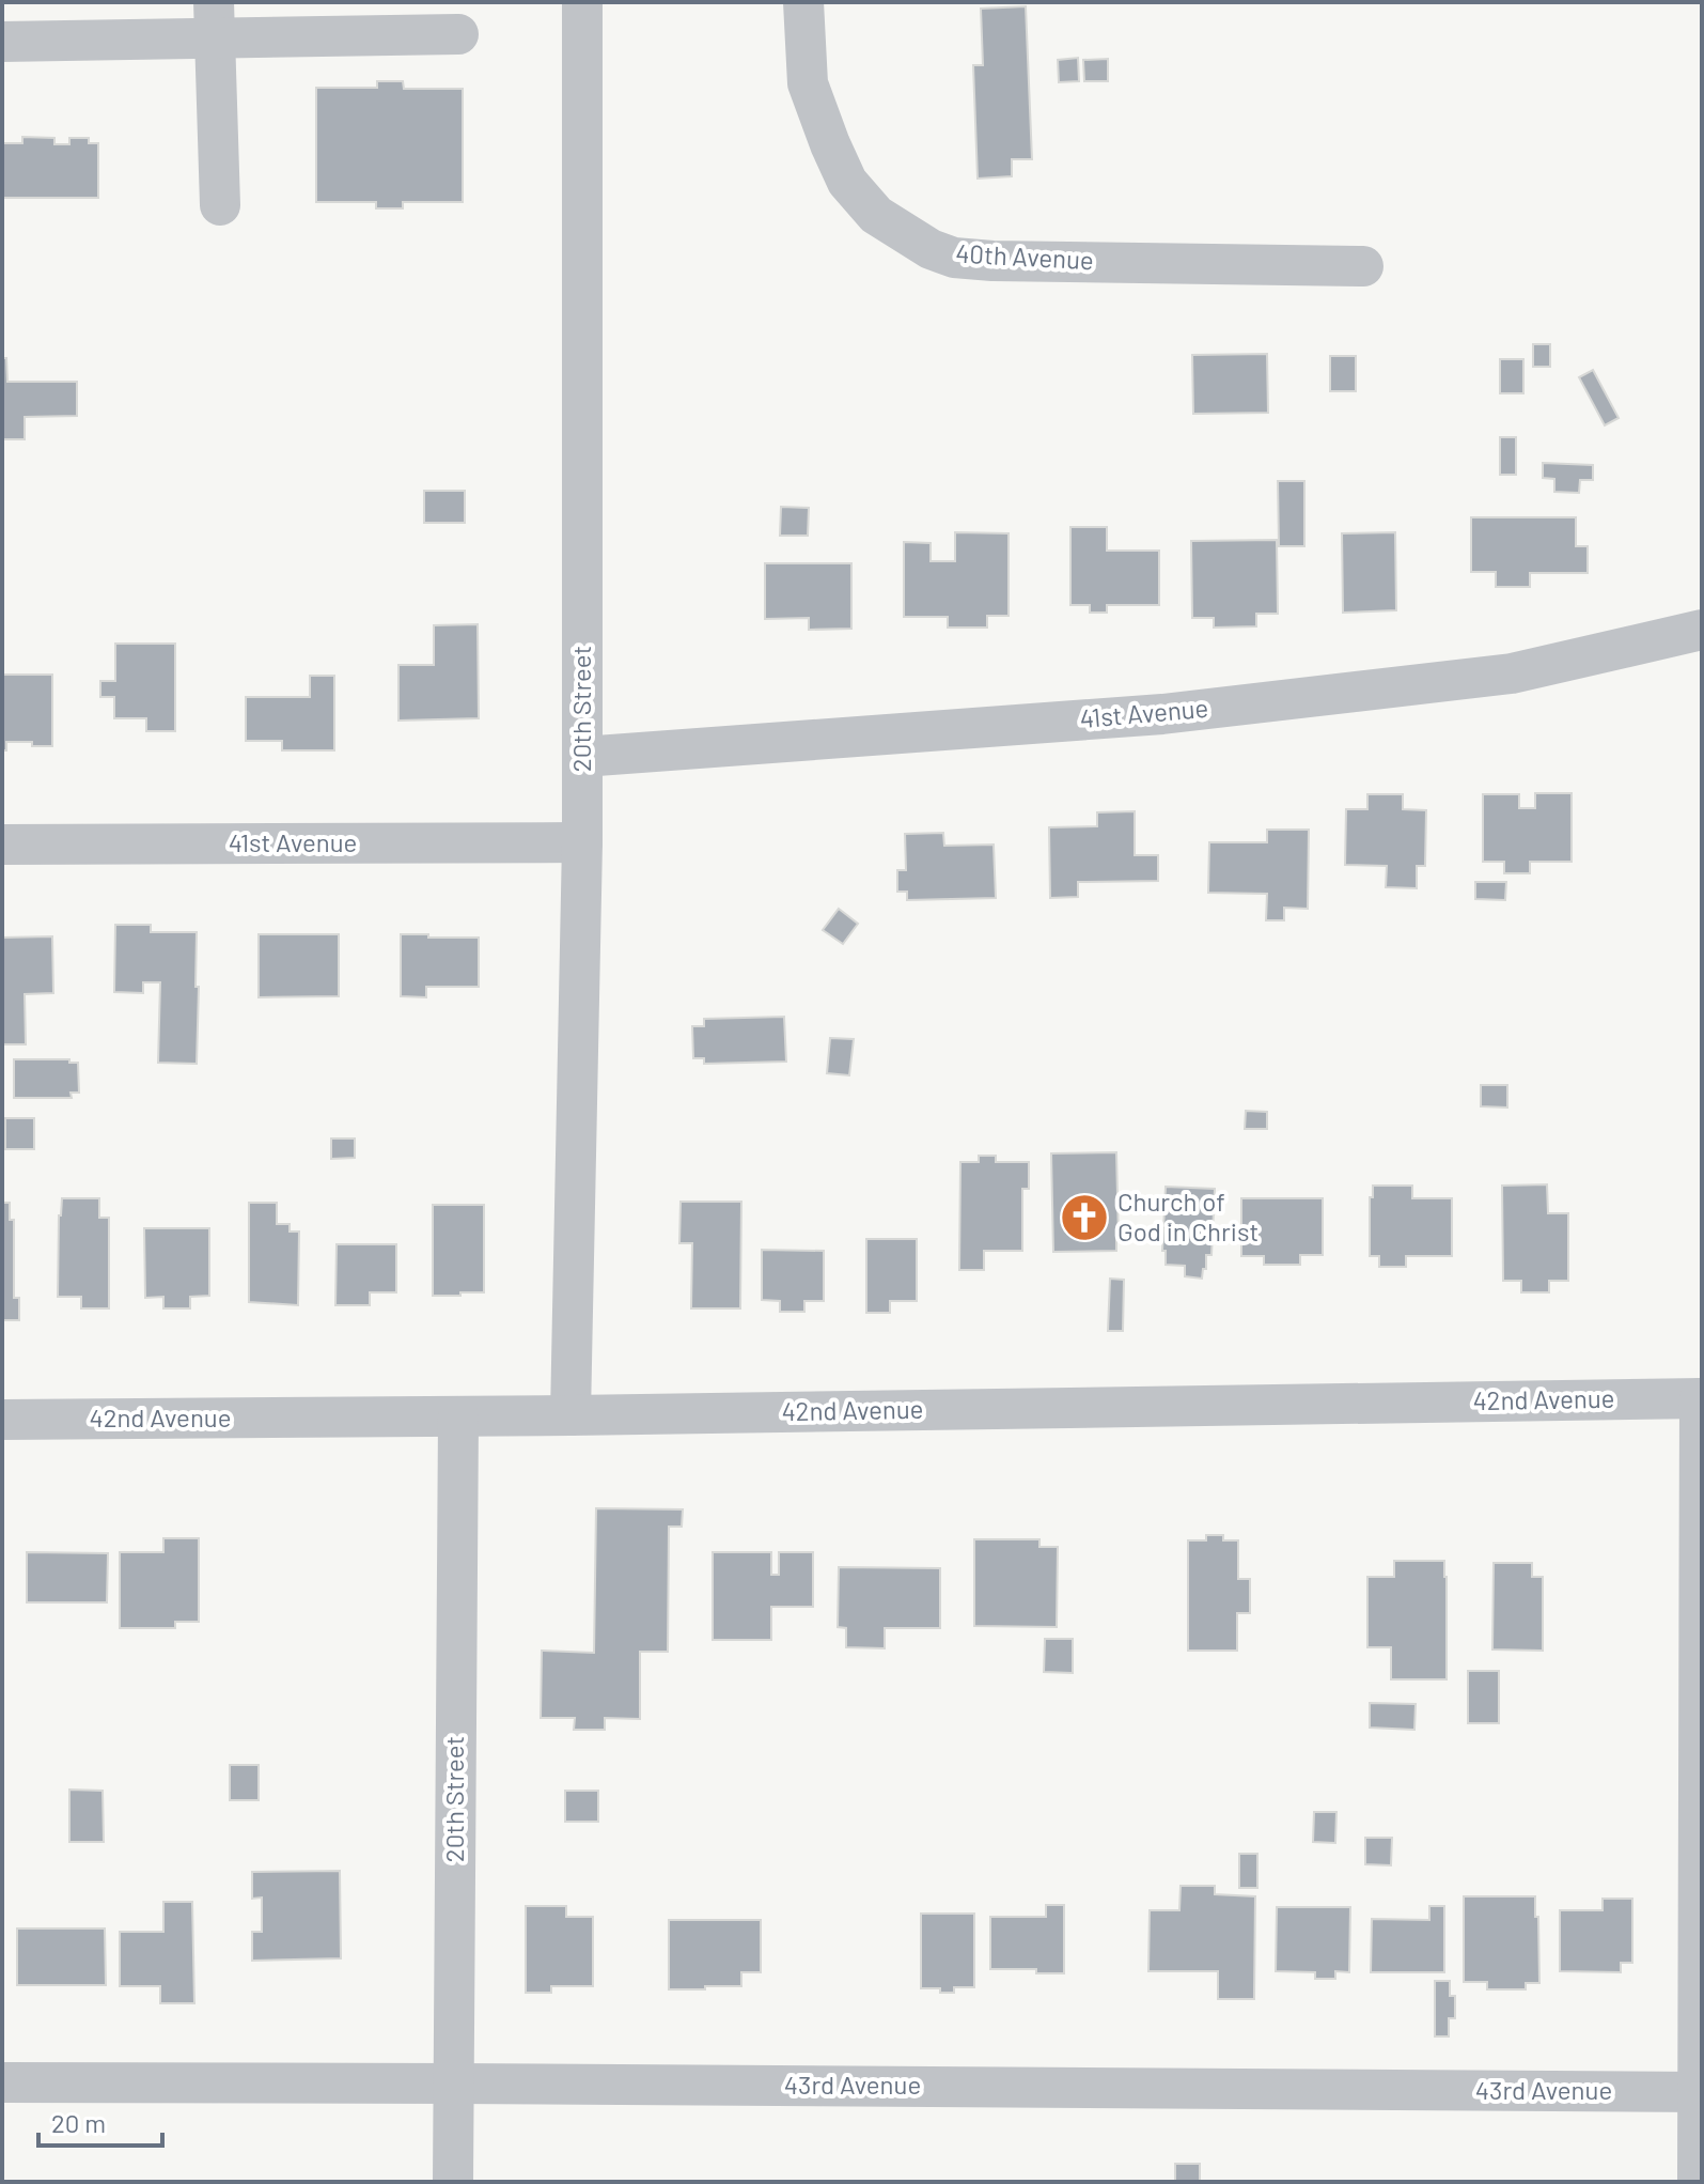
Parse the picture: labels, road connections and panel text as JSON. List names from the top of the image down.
{
  "streets": {
    "street": [
      "40th Avenue",
      "20th Street",
      "41st Avenue",
      "42nd Avenue",
      "43rd Avenue"
    ]
  },
  "crossings": [
    ["20th Street", "41st Avenue"],
    ["20th Street", "42nd Avenue"],
    ["20th Street", "43rd Avenue"]
  ],
  "places": {
    "church": ["Church of God in Christ"]
  },
  "scale_bar": "20 m"
}
